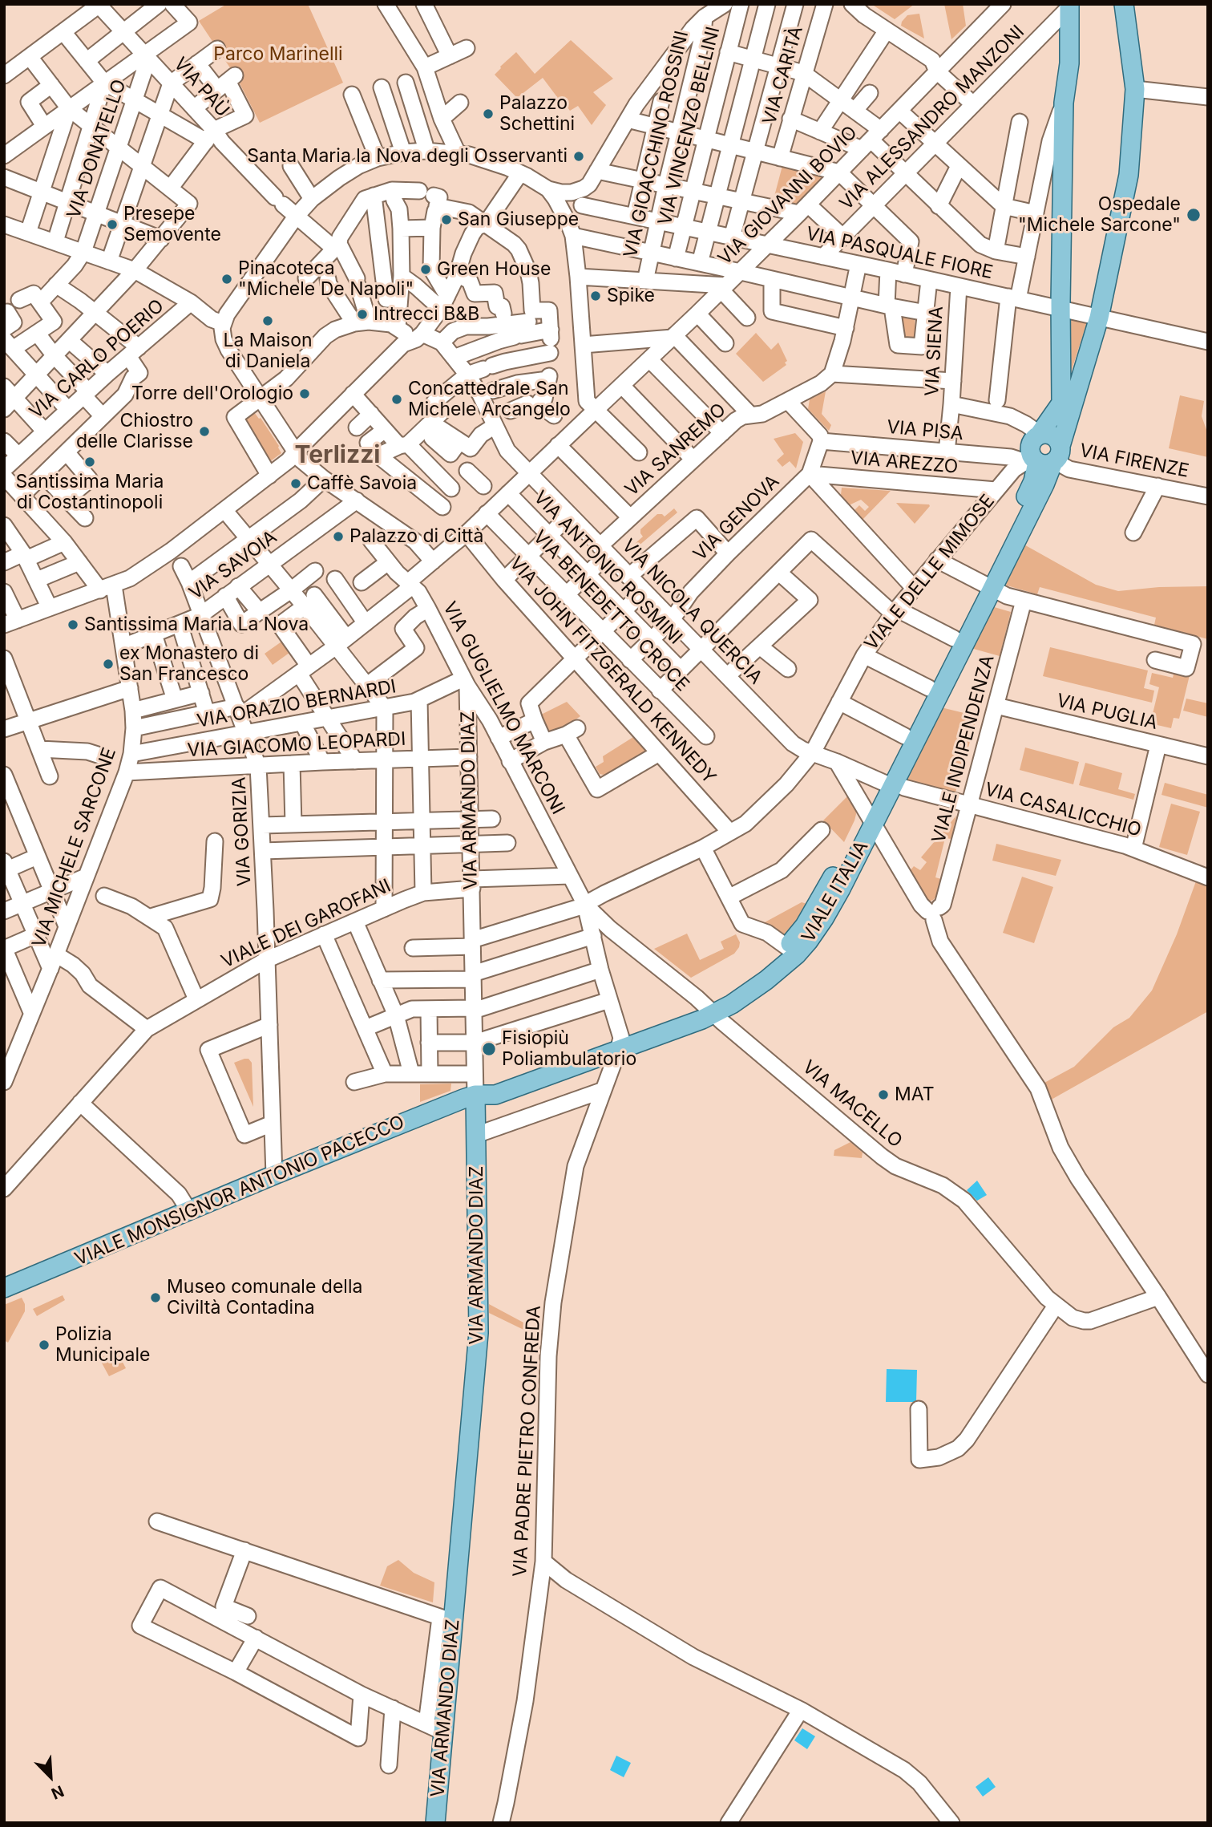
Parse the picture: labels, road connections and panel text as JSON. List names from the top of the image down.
{
  "streets": {
    "main road": ["VIA ARMANDO DIAZ", "VIALE ITALIA", "VIALE MONSIGNOR ANTONIO PACECCO"],
    "street": [
      "VIA CARITÀ",
      "VIA PAÙ",
      "VIA ALESSANDRO MANZONI",
      "VIA VINCENZO BELLINI",
      "VIA GIOACCHINO ROSSINI",
      "VIA DONATELLO",
      "VIA GIOVANNI BOVIO",
      "VIA PASQUALE FIORE",
      "VIA SIENA",
      "VIA CARLO POERIO",
      "VIA PISA",
      "VIA SANREMO",
      "VIA FIRENZE",
      "VIA AREZZO",
      "VIA GENOVA",
      "VIA SAVOIA",
      "VIA ANTONIO ROSMINI",
      "VIALE DELLE MIMOSE",
      "VIA BENEDETTO CROCE",
      "VIA NICOLA QUERCIA",
      "VIA JOHN FITZGERALD KENNEDY",
      "VIA ORAZIO BERNARDI",
      "VIA GUGLIELMO MARCONI",
      "VIA PUGLIA",
      "VIA GIACOMO LEOPARDI",
      "VIALE INDIPENDENZA",
      "VIA CASALICCHIO",
      "VIA GORIZIA",
      "VIA MICHELE SARCONE",
      "VIALE DEI GAROFANI",
      "VIA MACELLO",
      "VIA PADRE PIETRO CONFREDA"
    ]
  },
  "crossings": [
    ["VIA PAÙ", "VIA DONATELLO"],
    ["VIA ALESSANDRO MANZONI", "VIA PASQUALE FIORE"],
    ["VIA VINCENZO BELLINI", "VIA PASQUALE FIORE"],
    ["VIA GIOACCHINO ROSSINI", "VIA PASQUALE FIORE"],
    ["VIA GIOVANNI BOVIO", "VIA PASQUALE FIORE"],
    ["VIA GIOVANNI BOVIO", "VIA ANTONIO ROSMINI"],
    ["VIA GIOVANNI BOVIO", "VIA BENEDETTO CROCE"],
    ["VIA GIOVANNI BOVIO", "VIA NICOLA QUERCIA"],
    ["VIA GIOVANNI BOVIO", "VIA JOHN FITZGERALD KENNEDY"],
    ["VIA GIOVANNI BOVIO", "VIA GUGLIELMO MARCONI"],
    ["VIA GIOVANNI BOVIO", "VIA GORIZIA"],
    ["VIA PASQUALE FIORE", "VIA SIENA"],
    ["VIA SIENA", "VIA PISA"],
    ["VIA PISA", "VIA FIRENZE"],
    ["VIA PISA", "VIA GENOVA"],
    ["VIA PISA", "VIALE DELLE MIMOSE"],
    ["VIA PISA", "VIALE ITALIA"],
    ["VIA SANREMO", "VIA ANTONIO ROSMINI"],
    ["VIA SANREMO", "VIA BENEDETTO CROCE"],
    ["VIA SANREMO", "VIA NICOLA QUERCIA"],
    ["VIA FIRENZE", "VIALE DELLE MIMOSE"],
    ["VIA FIRENZE", "VIALE ITALIA"],
    ["VIA AREZZO", "VIA GENOVA"],
    ["VIA AREZZO", "VIALE DELLE MIMOSE"],
    ["VIA GENOVA", "VIA ANTONIO ROSMINI"],
    ["VIA GENOVA", "VIA BENEDETTO CROCE"],
    ["VIA GENOVA", "VIA NICOLA QUERCIA"],
    ["VIA SAVOIA", "VIA GORIZIA"],
    ["VIA SAVOIA", "VIA MICHELE SARCONE"],
    ["VIALE DELLE MIMOSE", "VIA NICOLA QUERCIA"],
    ["VIALE DELLE MIMOSE", "VIA JOHN FITZGERALD KENNEDY"],
    ["VIALE DELLE MIMOSE", "VIA GUGLIELMO MARCONI"],
    ["VIALE DELLE MIMOSE", "VIA ARMANDO DIAZ"],
    ["VIALE DELLE MIMOSE", "VIALE ITALIA"],
    ["VIALE DELLE MIMOSE", "VIA MACELLO"],
    ["VIA NICOLA QUERCIA", "VIA CASALICCHIO"],
    ["VIA NICOLA QUERCIA", "VIALE ITALIA"],
    ["VIA ORAZIO BERNARDI", "VIA GUGLIELMO MARCONI"],
    ["VIA ORAZIO BERNARDI", "VIA ARMANDO DIAZ"],
    ["VIA ORAZIO BERNARDI", "VIA GORIZIA"],
    ["VIA ORAZIO BERNARDI", "VIA MICHELE SARCONE"],
    ["VIA GUGLIELMO MARCONI", "VIA ARMANDO DIAZ"],
    ["VIA GUGLIELMO MARCONI", "VIALE DEI GAROFANI"],
    ["VIA GUGLIELMO MARCONI", "VIA MACELLO"],
    ["VIA PUGLIA", "VIALE INDIPENDENZA"],
    ["VIA GIACOMO LEOPARDI", "VIA ARMANDO DIAZ"],
    ["VIA GIACOMO LEOPARDI", "VIA GORIZIA"],
    ["VIA GIACOMO LEOPARDI", "VIA MICHELE SARCONE"],
    ["VIALE INDIPENDENZA", "VIA CASALICCHIO"],
    ["VIA ARMANDO DIAZ", "VIALE ITALIA"],
    ["VIA ARMANDO DIAZ", "VIALE DEI GAROFANI"],
    ["VIA ARMANDO DIAZ", "VIALE MONSIGNOR ANTONIO PACECCO"],
    ["VIA CASALICCHIO", "VIALE ITALIA"],
    ["VIA GORIZIA", "VIALE DEI GAROFANI"],
    ["VIA GORIZIA", "VIALE MONSIGNOR ANTONIO PACECCO"],
    ["VIALE ITALIA", "VIA MACELLO"],
    ["VIALE ITALIA", "VIALE MONSIGNOR ANTONIO PACECCO"],
    ["VIALE ITALIA", "VIA PADRE PIETRO CONFREDA"]
  ],
  "districts": ["Terlizzi"],
  "parks": ["Parco Marinelli"],
  "places": [
    "Palazzo Schettini",
    "Santa Maria la Nova degli Osservanti",
    "Ospedale \"Michele Sarcone\"",
    "San Giuseppe",
    "Presepe Semovente",
    "Green House",
    "Pinacoteca \"Michele De Napoli\"",
    "Spike",
    "Intrecci B&B",
    "La Maison di Daniela",
    "Torre dell'Orologio",
    "Concattedrale San Michele Arcangelo",
    "Chiostro delle Clarisse",
    "Santissima Maria di Costantinopoli",
    "Caffè Savoia",
    "Palazzo di Città",
    "Santissima Maria La Nova",
    "ex Monastero di San Francesco",
    "Fisiopiù Poliambulatorio",
    "MAT",
    "Museo comunale della Civiltà Contadina",
    "Polizia Municipale"
  ],
  "north": "bottom right"
}
